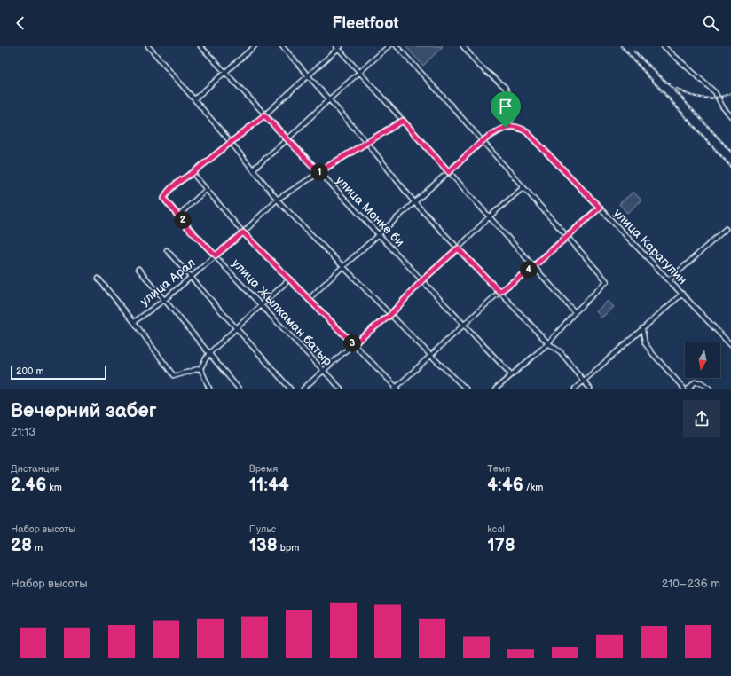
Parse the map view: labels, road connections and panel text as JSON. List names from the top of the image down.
{
  "streets": {
    "street": [
      "улица Монке би",
      "улица Карагулин",
      "улица Арал",
      "улица Жылкаман батыр"
    ]
  },
  "crossings": [
    ["улица Монке би", "улица Арал"],
    ["улица Арал", "улица Жылкаман батыр"]
  ],
  "scale_bar": "200 m",
  "north": "bottom",
  "page": {
    "header": "Fleetfoot",
    "pins": [
      "1",
      "2",
      "4",
      "3"
    ],
    "scale": "200 m",
    "heading": ["Вечерний забег", "21:13"],
    "stats": [
      ["Дистанция", "2.46 km"],
      ["Время", "11:44"],
      ["Темп", "4:46 /km"],
      ["Набор высоты", "28 m"],
      ["Пульс", "138 bpm"],
      ["kcal", "178"]
    ],
    "chart": ["Набор высоты", "210–236 m"]
  }
}
